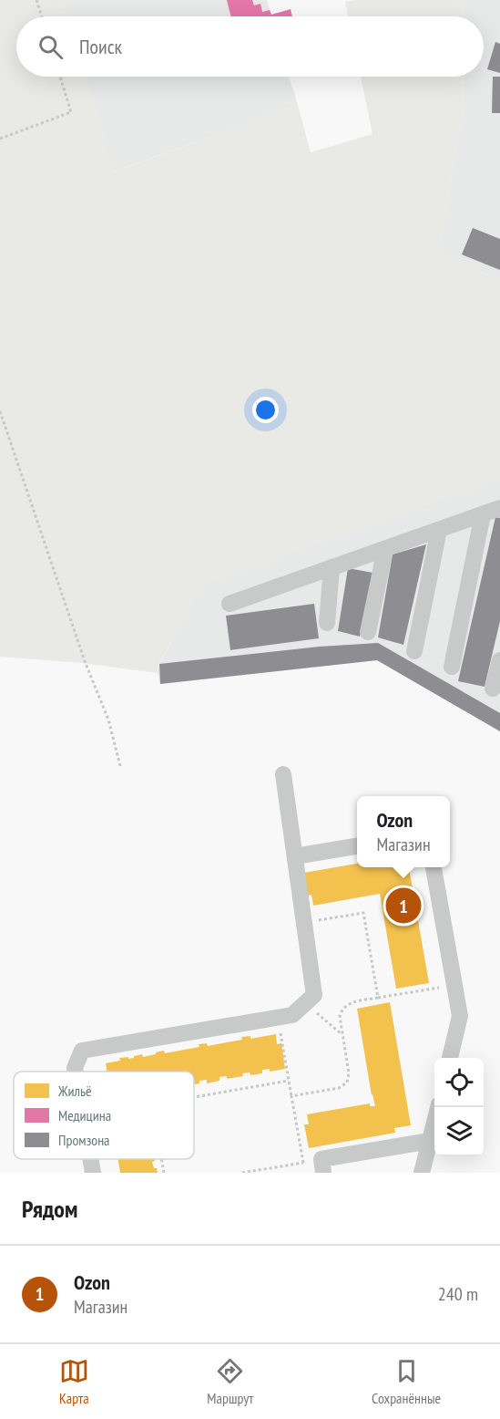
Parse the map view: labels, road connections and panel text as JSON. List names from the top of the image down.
{
  "legend": ["Жильё", "Медицина", "Промзона"],
  "page": {
    "search": "Поиск",
    "popup": ["Ozon", "Магазин"],
    "pins": "1",
    "heading": "Рядом",
    "list": [
      {
        "mark": "1",
        "name": "Ozon",
        "note": "Магазин",
        "value": "240 m"
      }
    ],
    "nav": ["Карта", "Маршрут", "Сохранённые"]
  }
}
